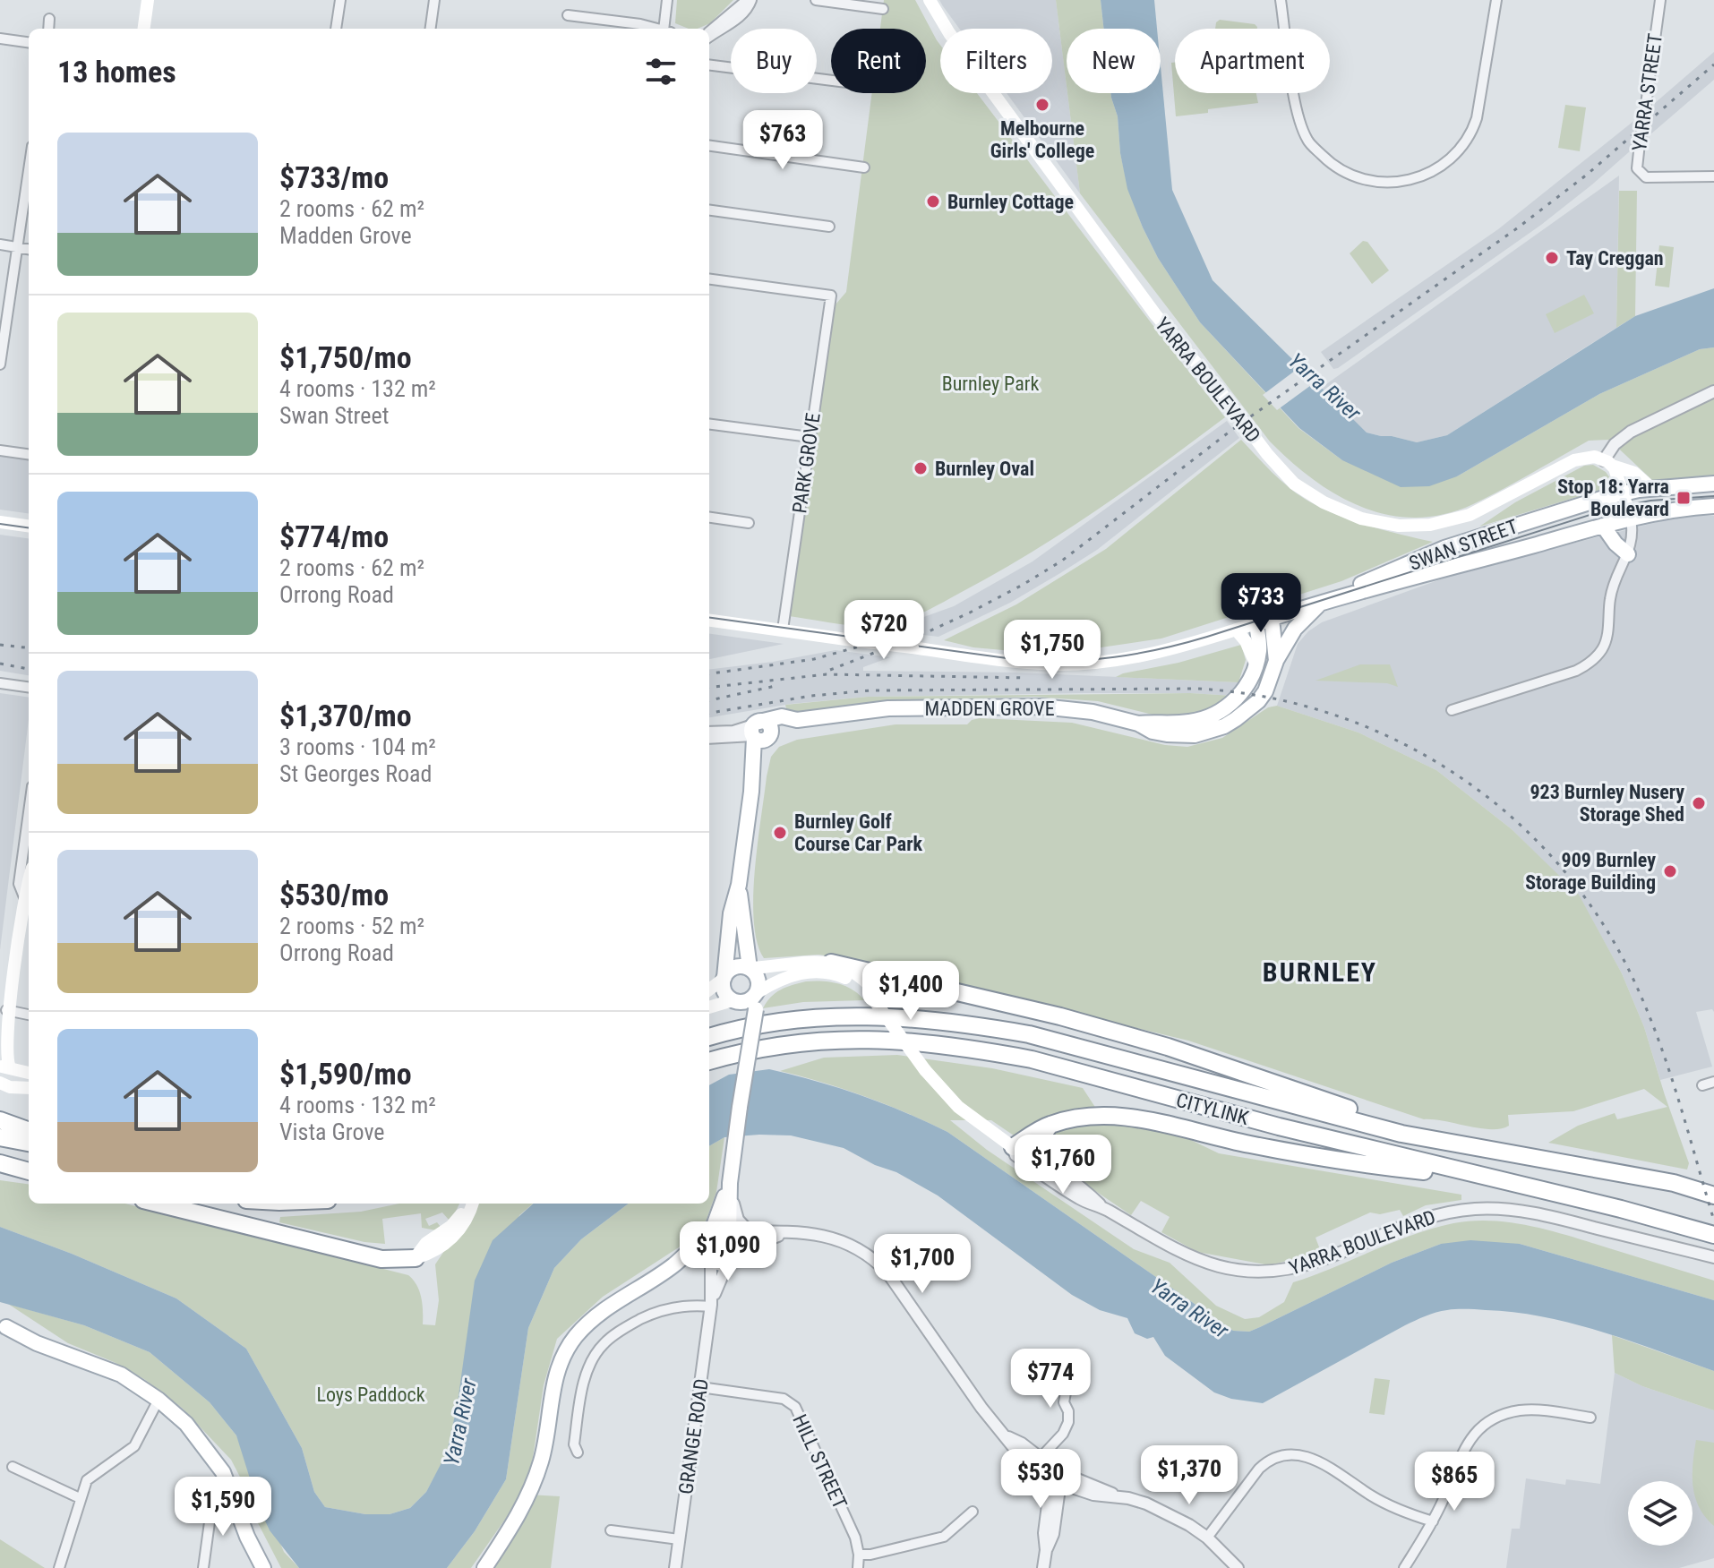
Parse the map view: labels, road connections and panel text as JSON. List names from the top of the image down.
{
  "streets": {
    "highway": ["CITYLINK"],
    "main road": ["YARRA BOULEVARD", "SWAN STREET", "MADDEN GROVE"],
    "street": [
      "YARRA STREET",
      "PARK GROVE",
      "GRANGE ROAD",
      "HILL STREET"
    ]
  },
  "crossings": [
    ["PARK GROVE", "SWAN STREET"],
    ["SWAN STREET", "MADDEN GROVE"],
    ["GRANGE ROAD", "HILL STREET"]
  ],
  "districts": ["BURNLEY"],
  "water": ["Yarra River"],
  "parks": ["Burnley Park", "Loys Paddock"],
  "places": {
    "other": [
      "Melbourne Girls' College",
      "Burnley Cottage",
      "Tay Creggan",
      "Burnley Oval",
      "923 Burnley Nusery Storage Shed",
      "Burnley Golf Course Car Park",
      "909 Burnley Storage Building"
    ],
    "transit": ["Stop 18: Yarra Boulevard"]
  },
  "page": {
    "chip": [
      "Buy",
      "Rent",
      "Filters",
      "New",
      "Apartment"
    ],
    "heading": "13 homes",
    "price": [
      "$763",
      "$733",
      "$720",
      "$1,750",
      "$1,400",
      "$1,760",
      "$1,090",
      "$1,700",
      "$774",
      "$1,370",
      "$530",
      "$865",
      "$1,590"
    ],
    "list": [
      {
        "name": "$733/mo",
        "note": "2 rooms · 62 m² · Madden Grove"
      },
      {
        "name": "$1,750/mo",
        "note": "4 rooms · 132 m² · Swan Street"
      },
      {
        "name": "$774/mo",
        "note": "2 rooms · 62 m² · Orrong Road"
      },
      {
        "name": "$1,370/mo",
        "note": "3 rooms · 104 m² · St Georges Road"
      },
      {
        "name": "$530/mo",
        "note": "2 rooms · 52 m² · Orrong Road"
      },
      {
        "name": "$1,590/mo",
        "note": "4 rooms · 132 m² · Vista Grove"
      }
    ]
  }
}
